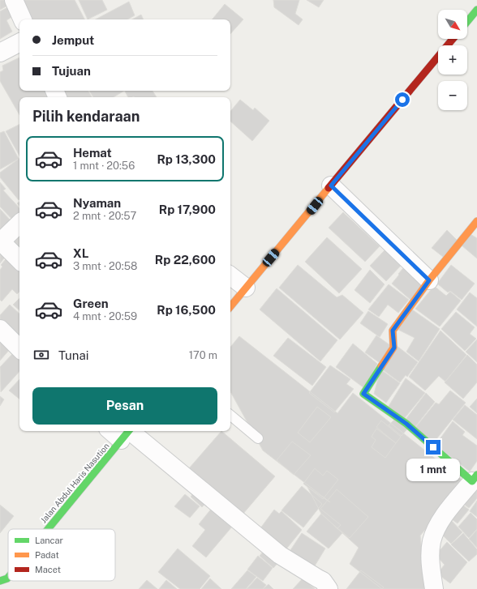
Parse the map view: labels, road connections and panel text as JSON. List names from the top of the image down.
{
  "streets": {
    "main road": ["Jalan Abdul Haris Nasution"]
  },
  "legend": ["Lancar", "Padat", "Macet"],
  "north": "bottom right",
  "page": {
    "map_buttons": ["+", "−"],
    "banner": ["Jemput", "Tujuan"],
    "heading": "Pilih kendaraan",
    "list": [
      {
        "name": "Hemat",
        "note": "1 mnt · 20:56",
        "value": "Rp 13,300"
      },
      {
        "name": "Nyaman",
        "note": "2 mnt · 20:57",
        "value": "Rp 17,900"
      },
      {
        "name": "XL",
        "note": "3 mnt · 20:58",
        "value": "Rp 22,600"
      },
      {
        "name": "Green",
        "note": "4 mnt · 20:59",
        "value": "Rp 16,500"
      }
    ],
    "pay": ["Tunai", "170 m"],
    "buttons": "Pesan",
    "bubble": "1 mnt"
  }
}
